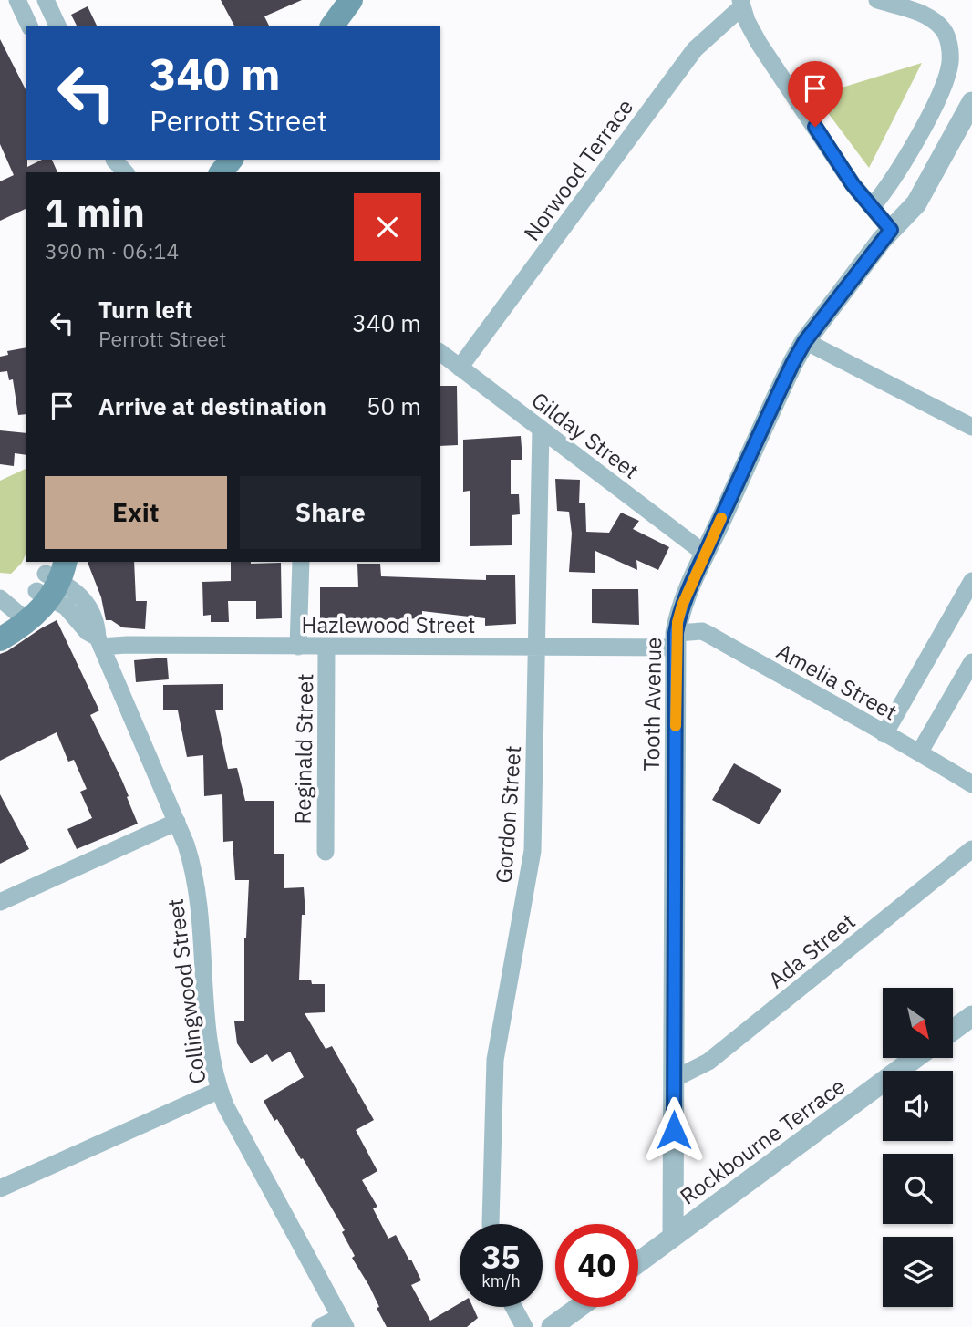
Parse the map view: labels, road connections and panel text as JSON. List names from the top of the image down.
{
  "streets": {
    "street": [
      "Norwood Terrace",
      "Gilday Street",
      "Hazlewood Street",
      "Amelia Street",
      "Tooth Avenue",
      "Reginald Street",
      "Gordon Street",
      "Ada Street",
      "Collingwood Street",
      "Rockbourne Terrace"
    ]
  },
  "crossings": [
    ["Norwood Terrace", "Gilday Street"],
    ["Gilday Street", "Tooth Avenue"],
    ["Gilday Street", "Gordon Street"],
    ["Hazlewood Street", "Amelia Street"],
    ["Hazlewood Street", "Tooth Avenue"],
    ["Hazlewood Street", "Reginald Street"],
    ["Hazlewood Street", "Gordon Street"],
    ["Hazlewood Street", "Collingwood Street"],
    ["Amelia Street", "Tooth Avenue"],
    ["Tooth Avenue", "Ada Street"],
    ["Tooth Avenue", "Rockbourne Terrace"]
  ],
  "north": "bottom right",
  "page": {
    "turn": ["340 m", "Perrott Street"],
    "heading": ["1 min", "390 m · 06:14"],
    "list": [
      {
        "name": "Turn left",
        "note": "Perrott Street",
        "value": "340 m"
      },
      {
        "name": "Arrive at destination",
        "value": "50 m"
      }
    ],
    "buttons": ["Exit", "Share"],
    "speed": "35 km/h",
    "limit": "40"
  }
}
